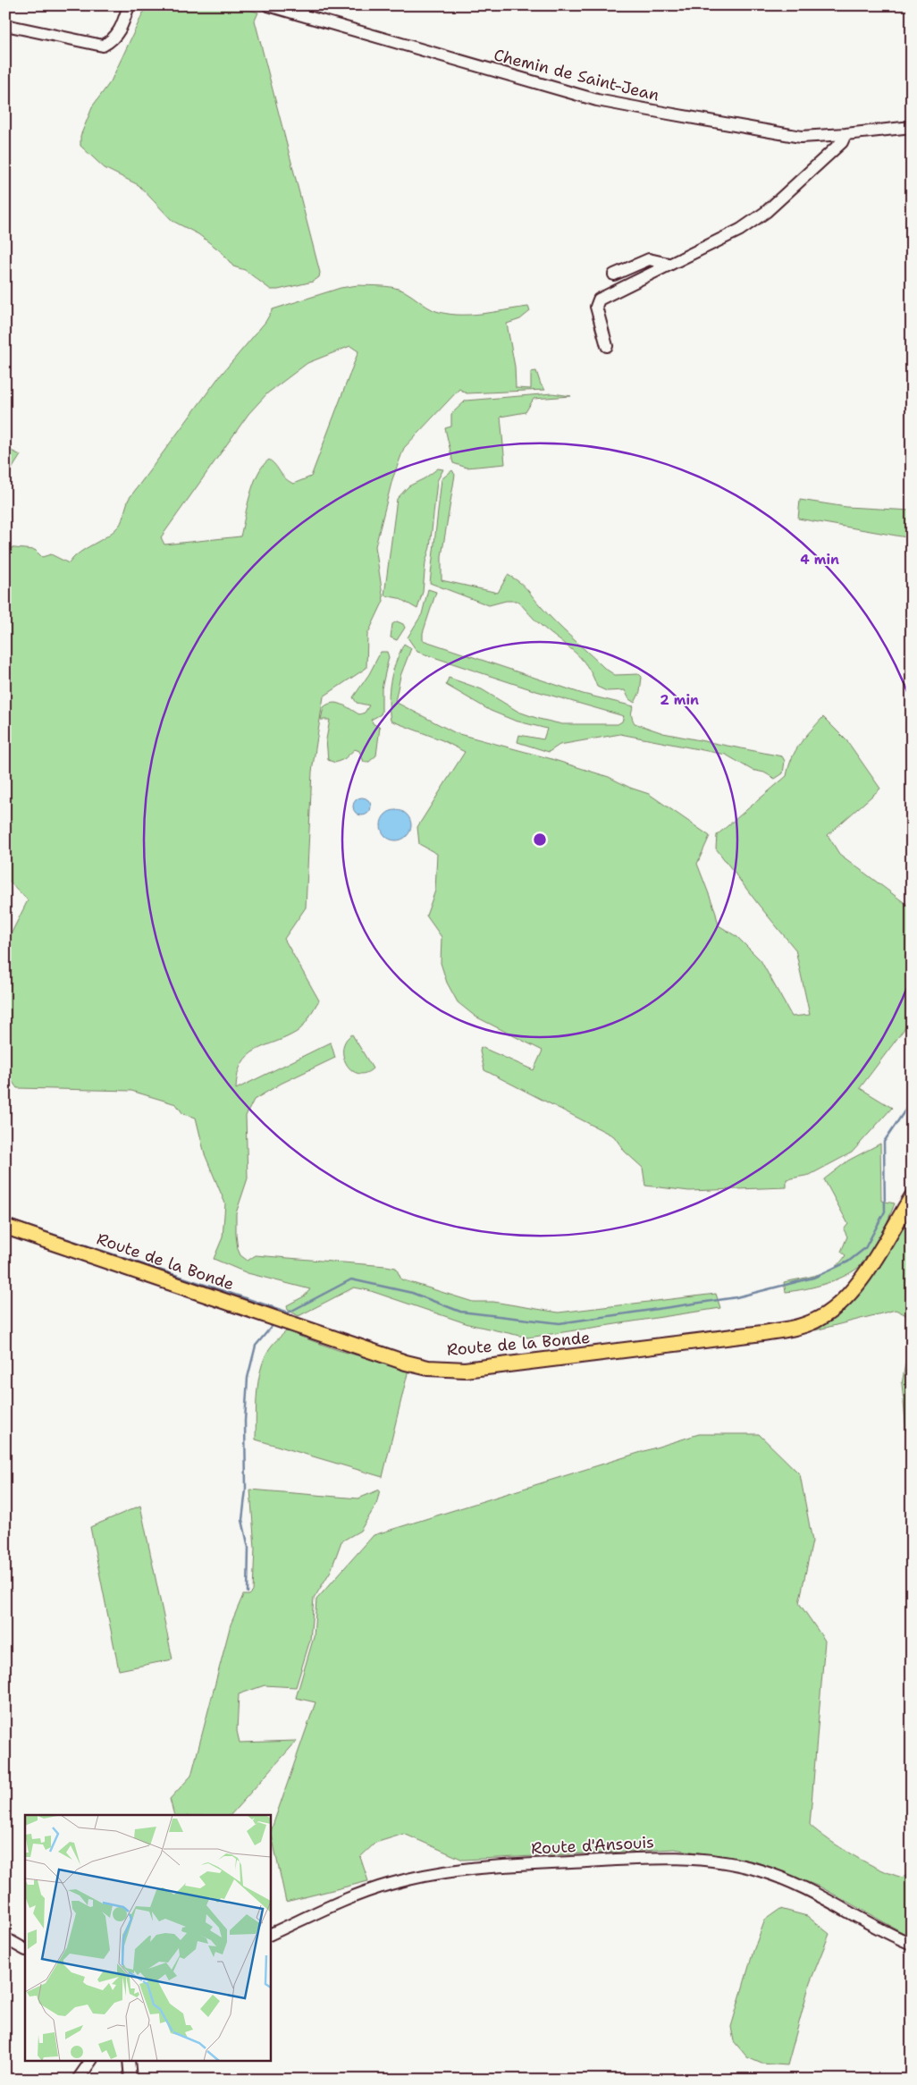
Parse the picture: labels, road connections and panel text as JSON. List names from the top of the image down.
{
  "streets": {
    "main road": ["Route de la Bonde"],
    "street": ["Chemin de Saint-Jean", "Route d'Ansouis"]
  },
  "rings": ["4 min", "2 min"]
}
